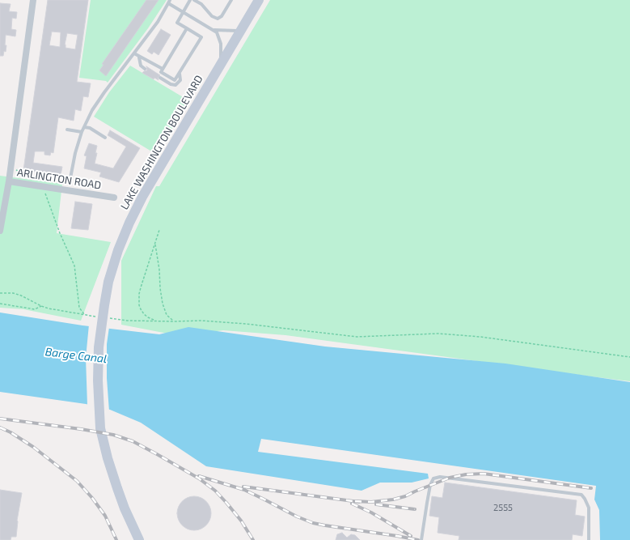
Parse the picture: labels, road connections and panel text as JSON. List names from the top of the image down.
{
  "streets": {
    "main road": ["LAKE WASHINGTON BOULEVARD"],
    "street": ["ARLINGTON ROAD"]
  },
  "water": ["Barge Canal"],
  "house_numbers": ["2555"]
}
